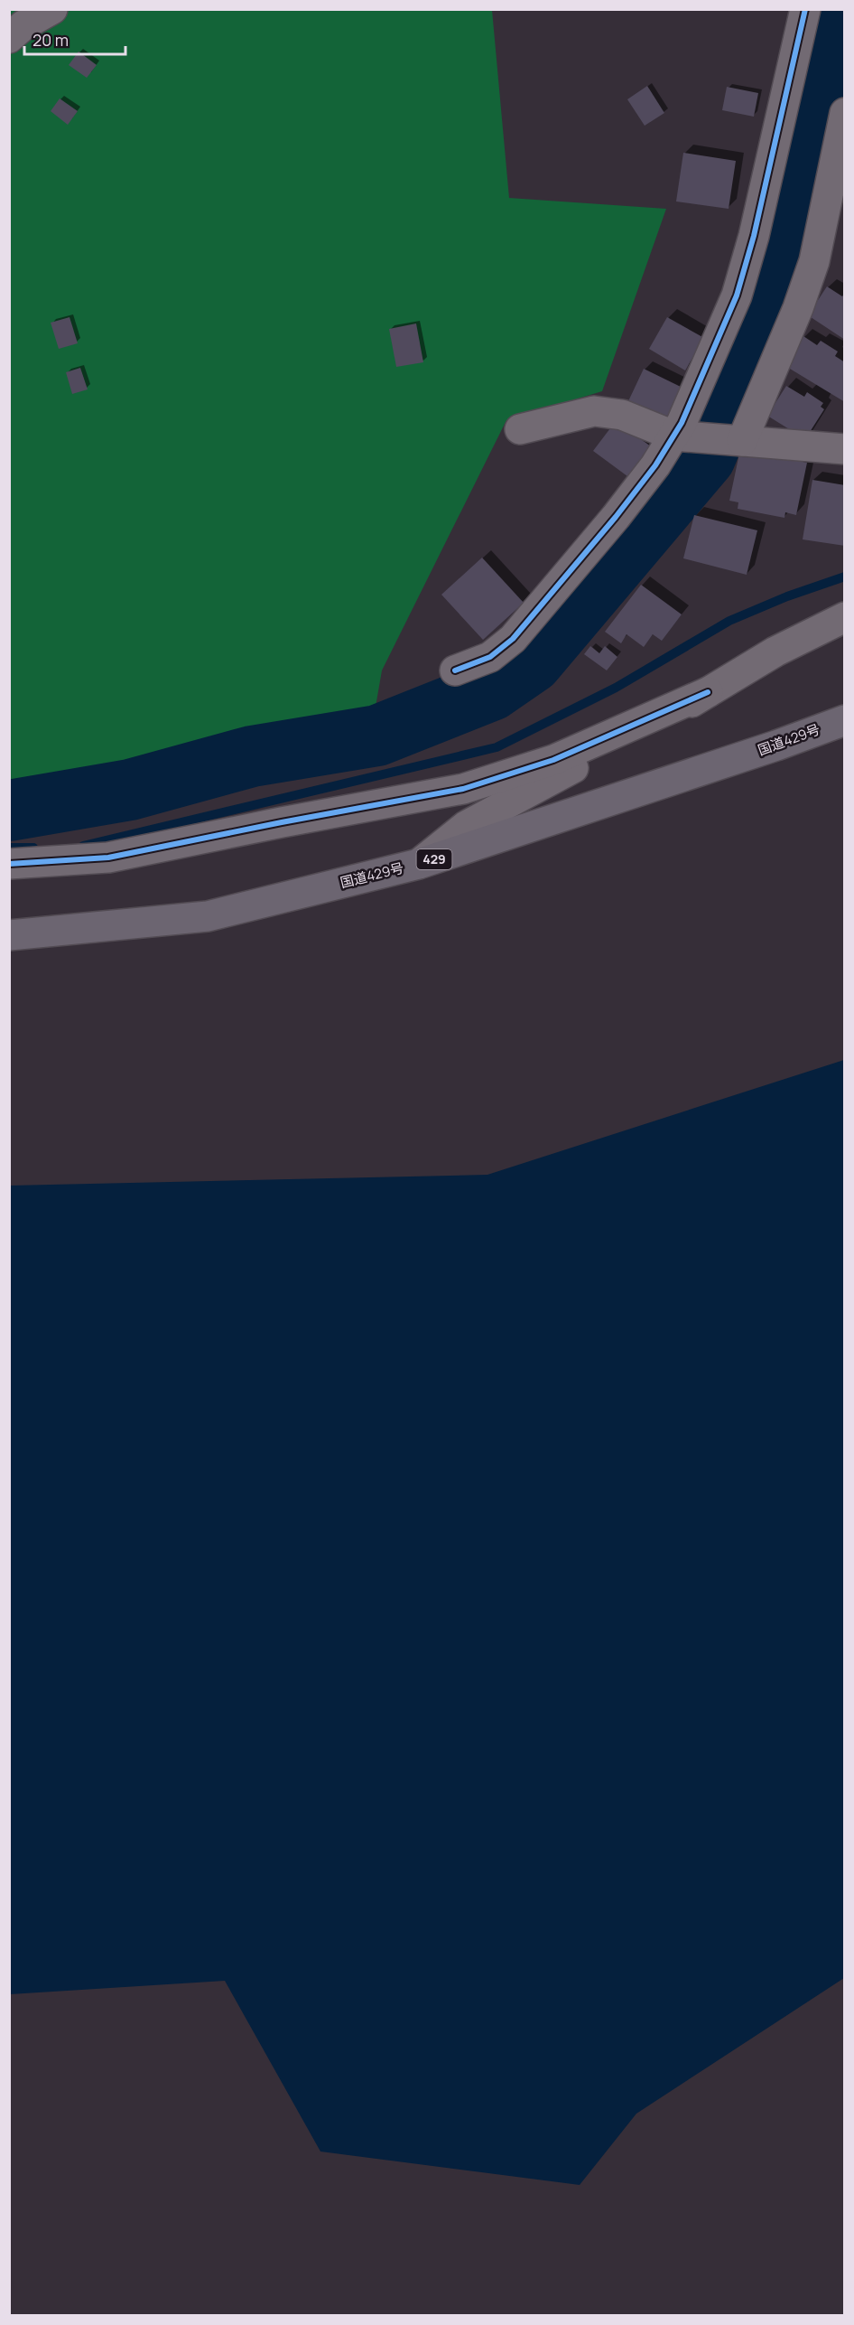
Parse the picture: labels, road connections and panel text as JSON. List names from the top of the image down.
{
  "streets": {
    "highway": ["国道429号", "429"]
  },
  "scale_bar": "20 m"
}
